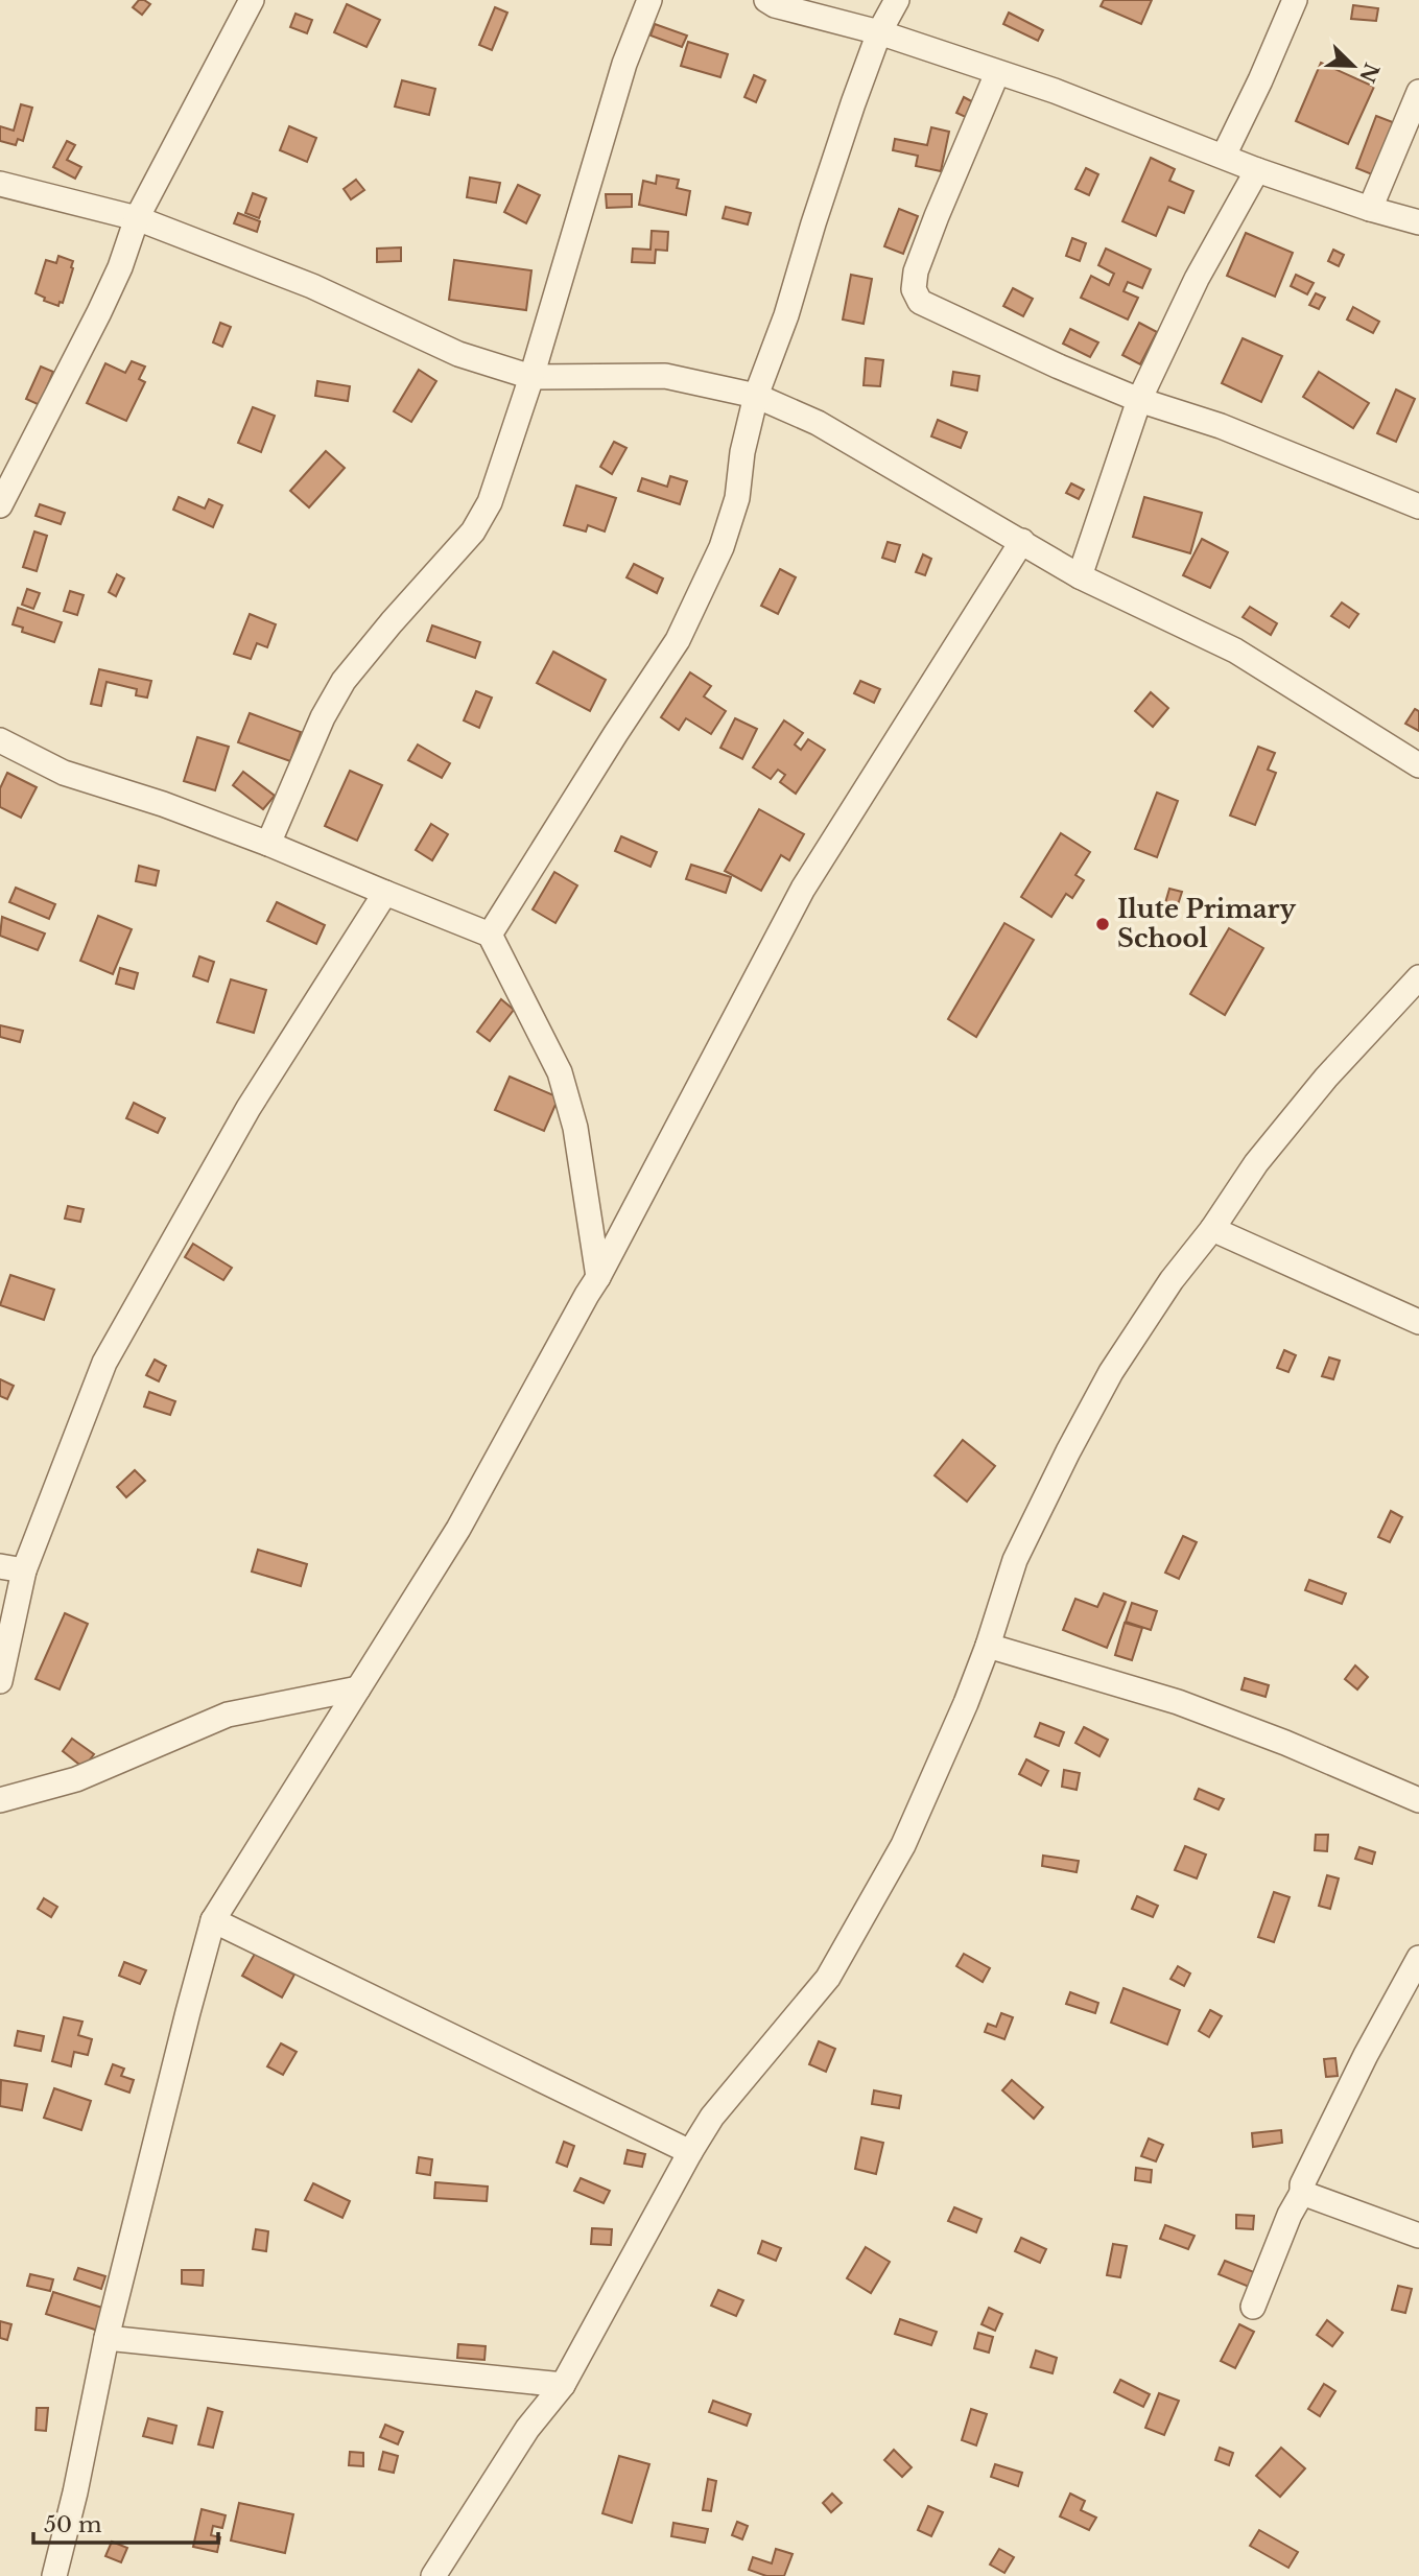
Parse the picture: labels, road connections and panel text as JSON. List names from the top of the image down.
{
  "places": ["Ilute Primary School"],
  "scale_bar": "50 m",
  "north": "bottom right"
}
